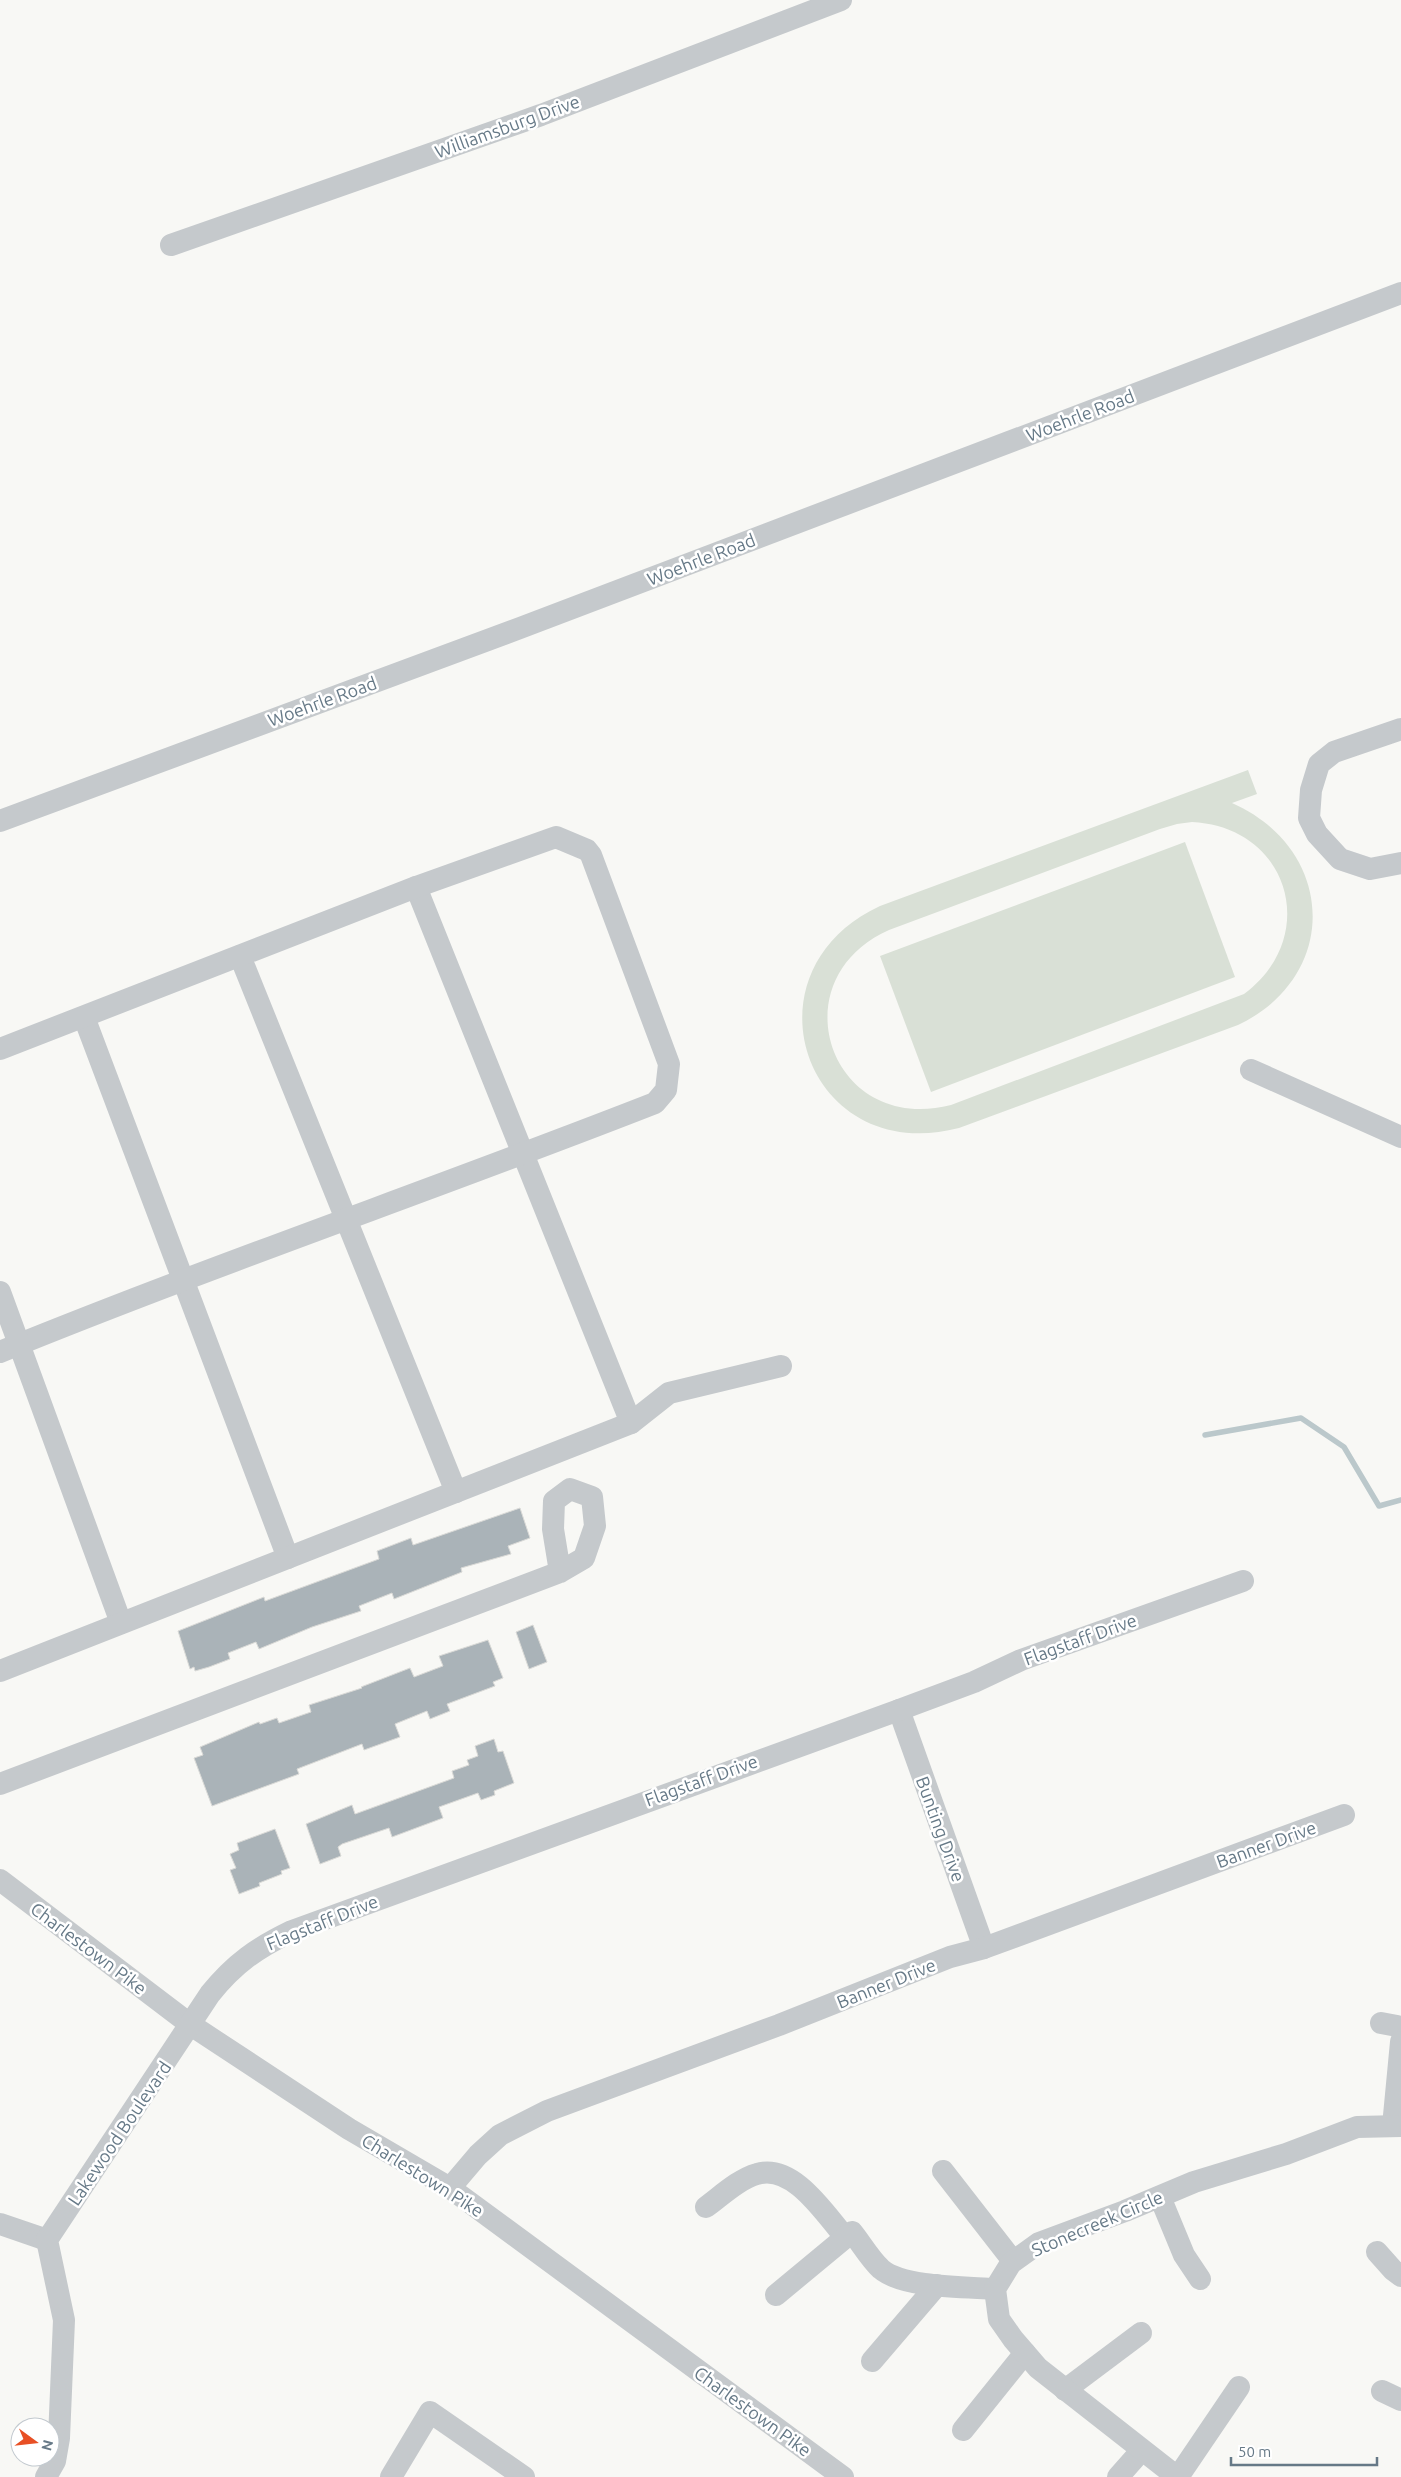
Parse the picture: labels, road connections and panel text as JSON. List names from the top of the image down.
{
  "streets": {
    "street": [
      "Williamsburg Drive",
      "Woehrle Road",
      "Flagstaff Drive",
      "Bunting Drive",
      "Banner Drive",
      "Charlestown Pike",
      "Lakewood Boulevard",
      "Stonecreek Circle"
    ]
  },
  "crossings": [
    ["Flagstaff Drive", "Bunting Drive"],
    ["Flagstaff Drive", "Charlestown Pike"],
    ["Flagstaff Drive", "Lakewood Boulevard"],
    ["Bunting Drive", "Banner Drive"],
    ["Banner Drive", "Charlestown Pike"],
    ["Charlestown Pike", "Lakewood Boulevard"]
  ],
  "scale_bar": "50 m",
  "north": "right"
}
